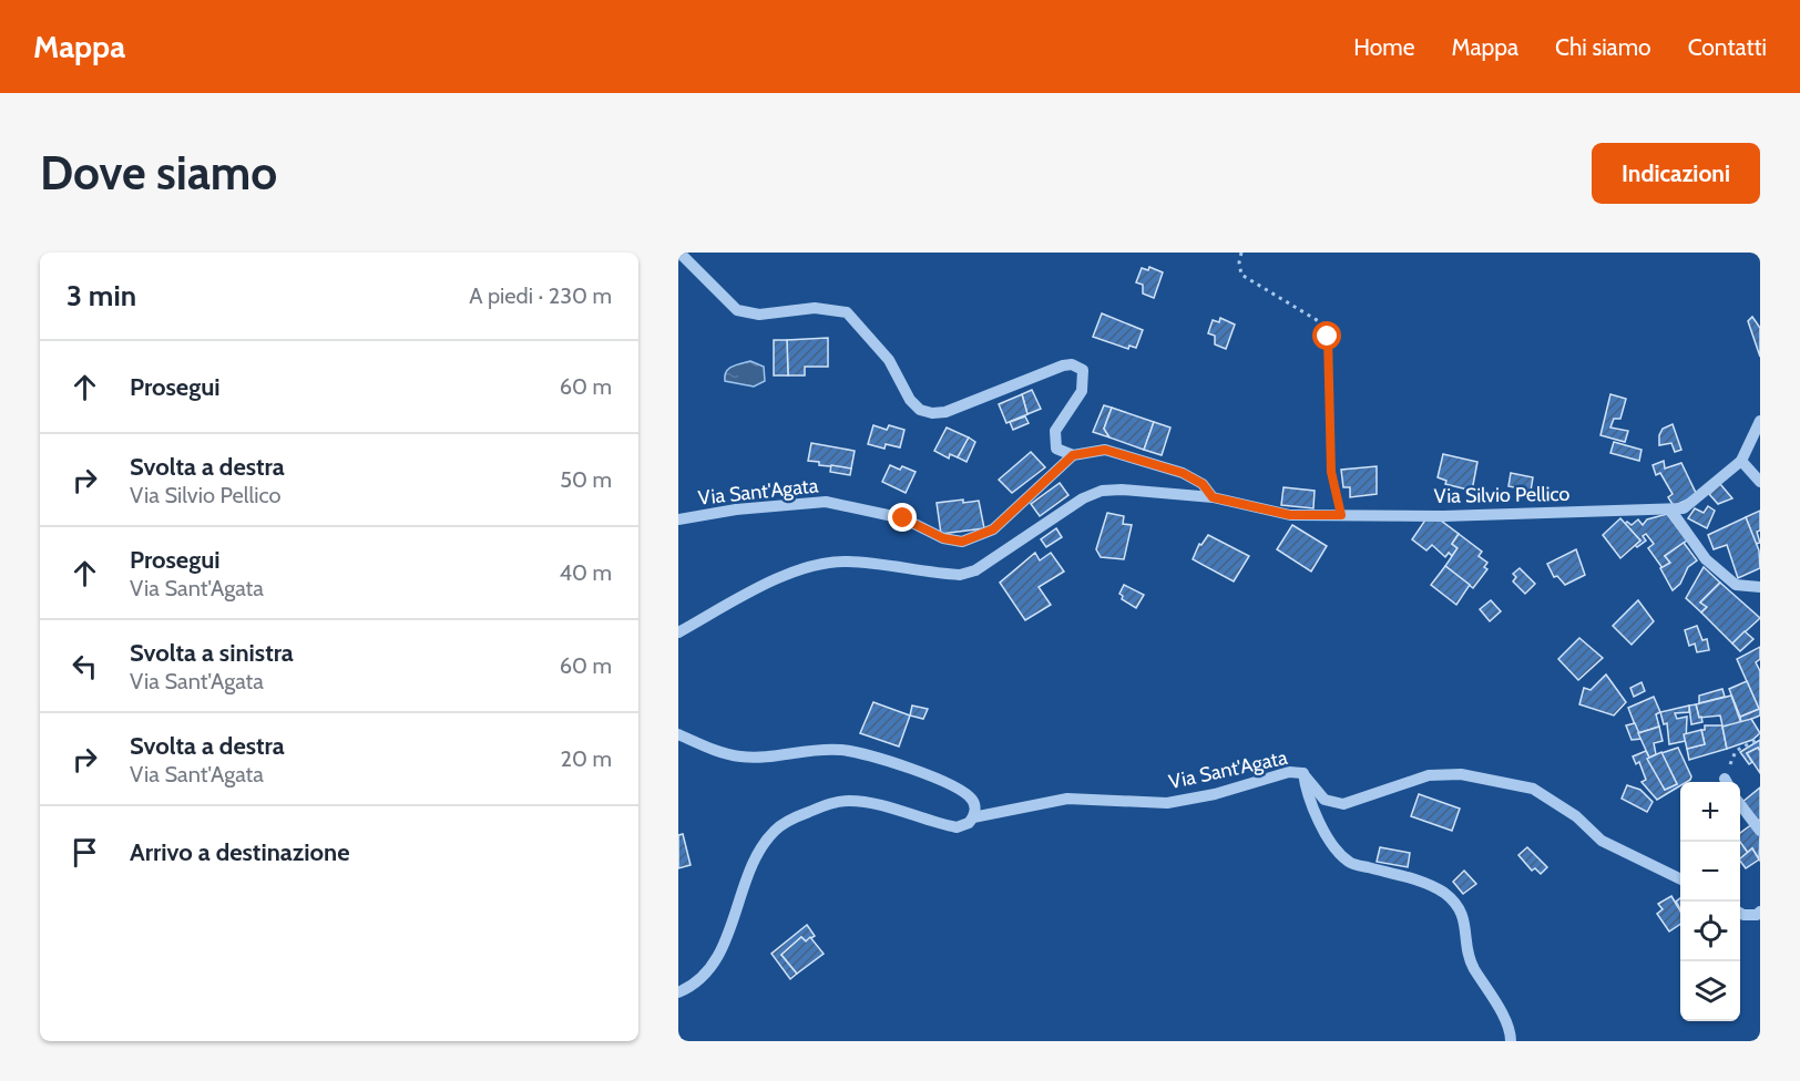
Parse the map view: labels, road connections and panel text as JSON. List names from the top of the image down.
{
  "streets": {
    "street": ["Via Sant'Agata", "Via Silvio Pellico"]
  },
  "page": {
    "header": "Mappa",
    "nav": [
      "Home",
      "Mappa",
      "Chi siamo",
      "Contatti"
    ],
    "buttons": "Indicazioni",
    "title": "Dove siamo",
    "heading": ["3 min", "A piedi · 230 m"],
    "list": [
      ["Prosegui", "60 m"],
      ["Svolta a destra", "Via Silvio Pellico", "50 m"],
      ["Prosegui", "Via Sant'Agata", "40 m"],
      ["Svolta a sinistra", "Via Sant'Agata", "60 m"],
      ["Svolta a destra", "Via Sant'Agata", "20 m"],
      "Arrivo a destinazione"
    ],
    "map_buttons": ["+", "−"]
  }
}
